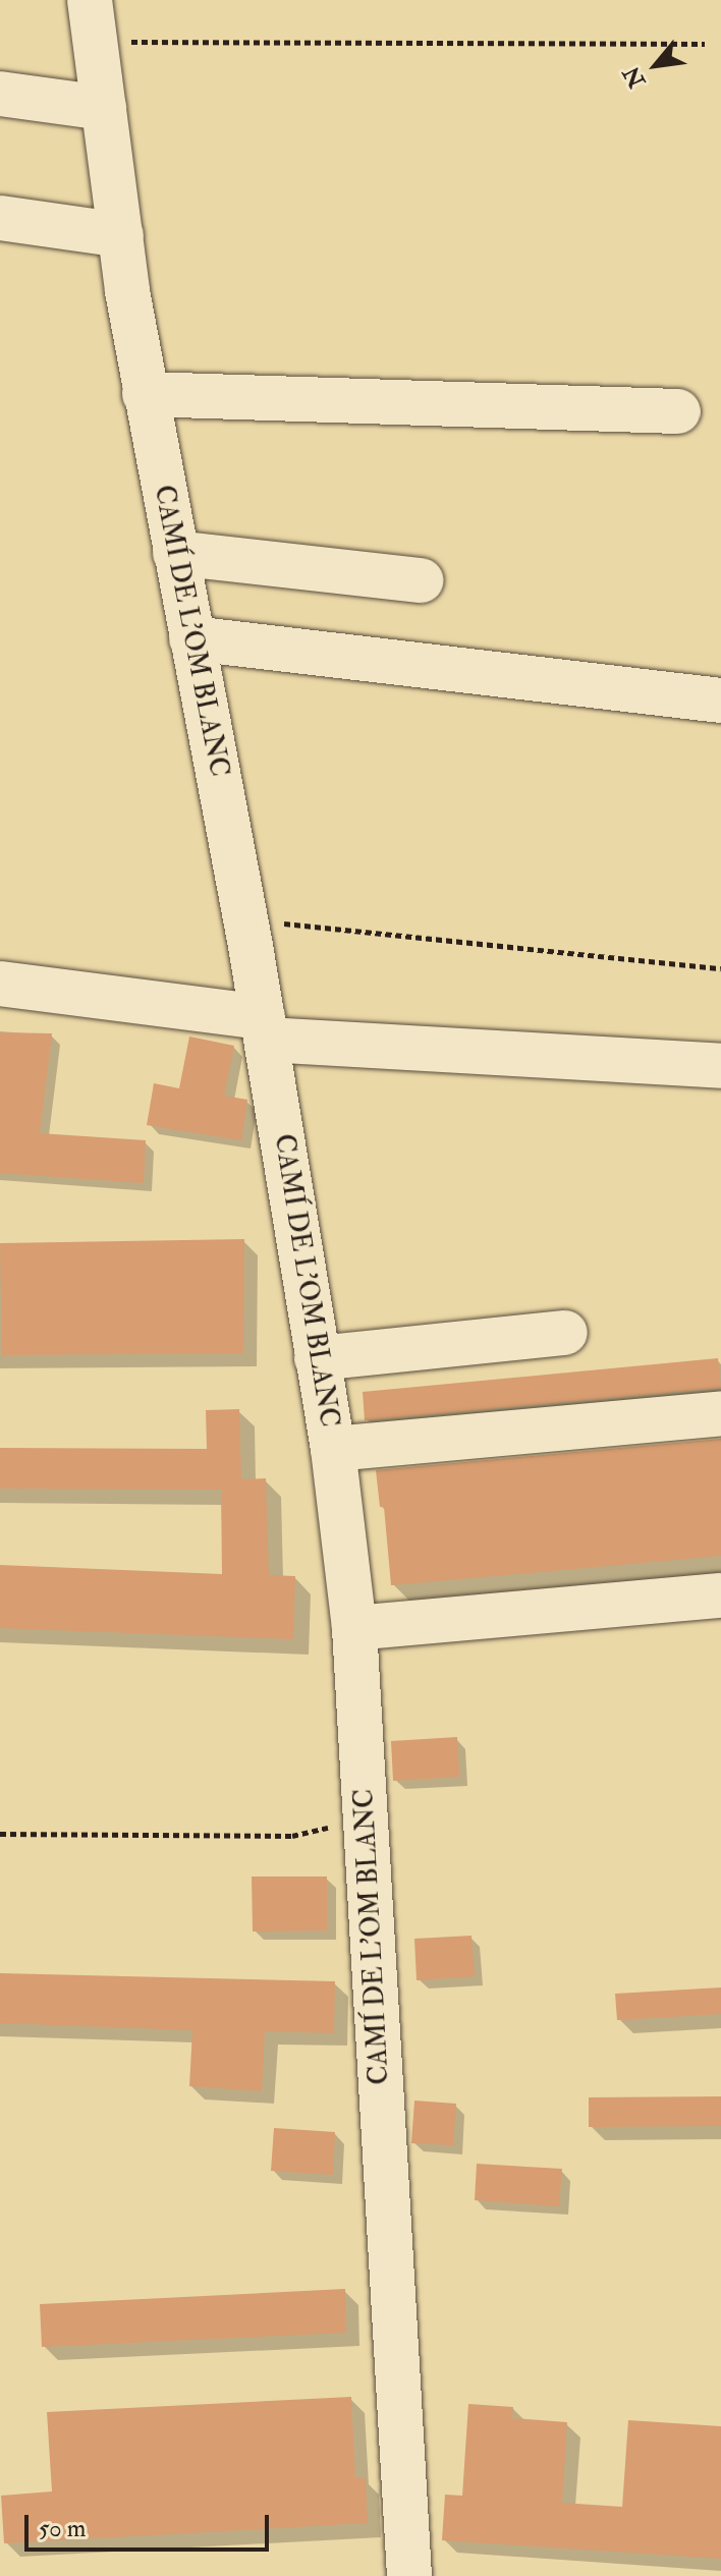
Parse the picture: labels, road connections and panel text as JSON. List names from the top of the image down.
{
  "streets": {
    "street": ["CAMÍ DE L'OM BLANC"]
  },
  "scale_bar": "50 m",
  "north": "bottom left"
}
